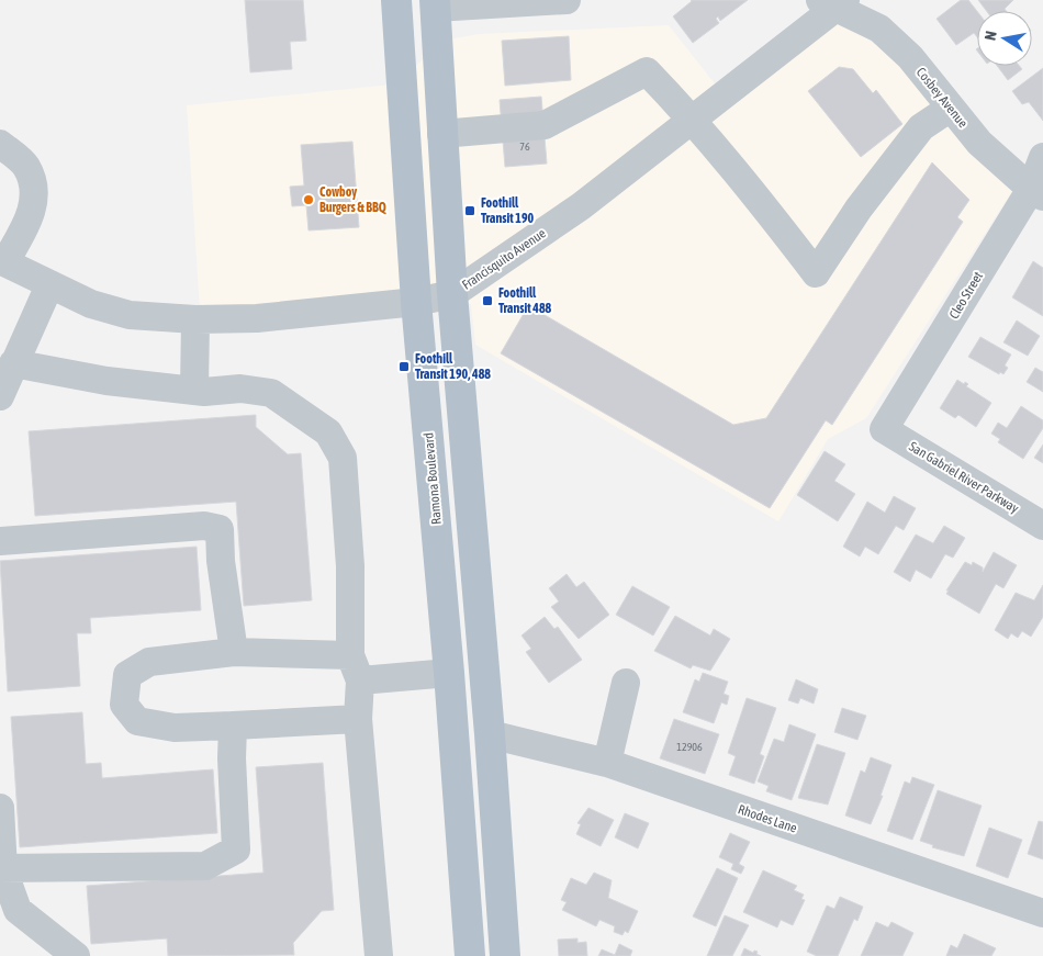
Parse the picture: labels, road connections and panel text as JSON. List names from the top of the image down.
{
  "streets": {
    "main road": ["Ramona Boulevard"],
    "street": [
      "Cosbey Avenue",
      "Francisquito Avenue",
      "Cleo Street",
      "San Gabriel River Parkway",
      "Rhodes Lane"
    ]
  },
  "crossings": [
    ["Cosbey Avenue", "Francisquito Avenue"],
    ["Cosbey Avenue", "Cleo Street"],
    ["Francisquito Avenue", "Ramona Boulevard"],
    ["Cleo Street", "San Gabriel River Parkway"]
  ],
  "places": {
    "other": ["Cowboy Burgers & BBQ"],
    "transit": ["Foothill Transit 190", "Foothill Transit 488", "Foothill Transit 190, 488"]
  },
  "house_numbers": ["76", "12906"],
  "north": "left"
}
